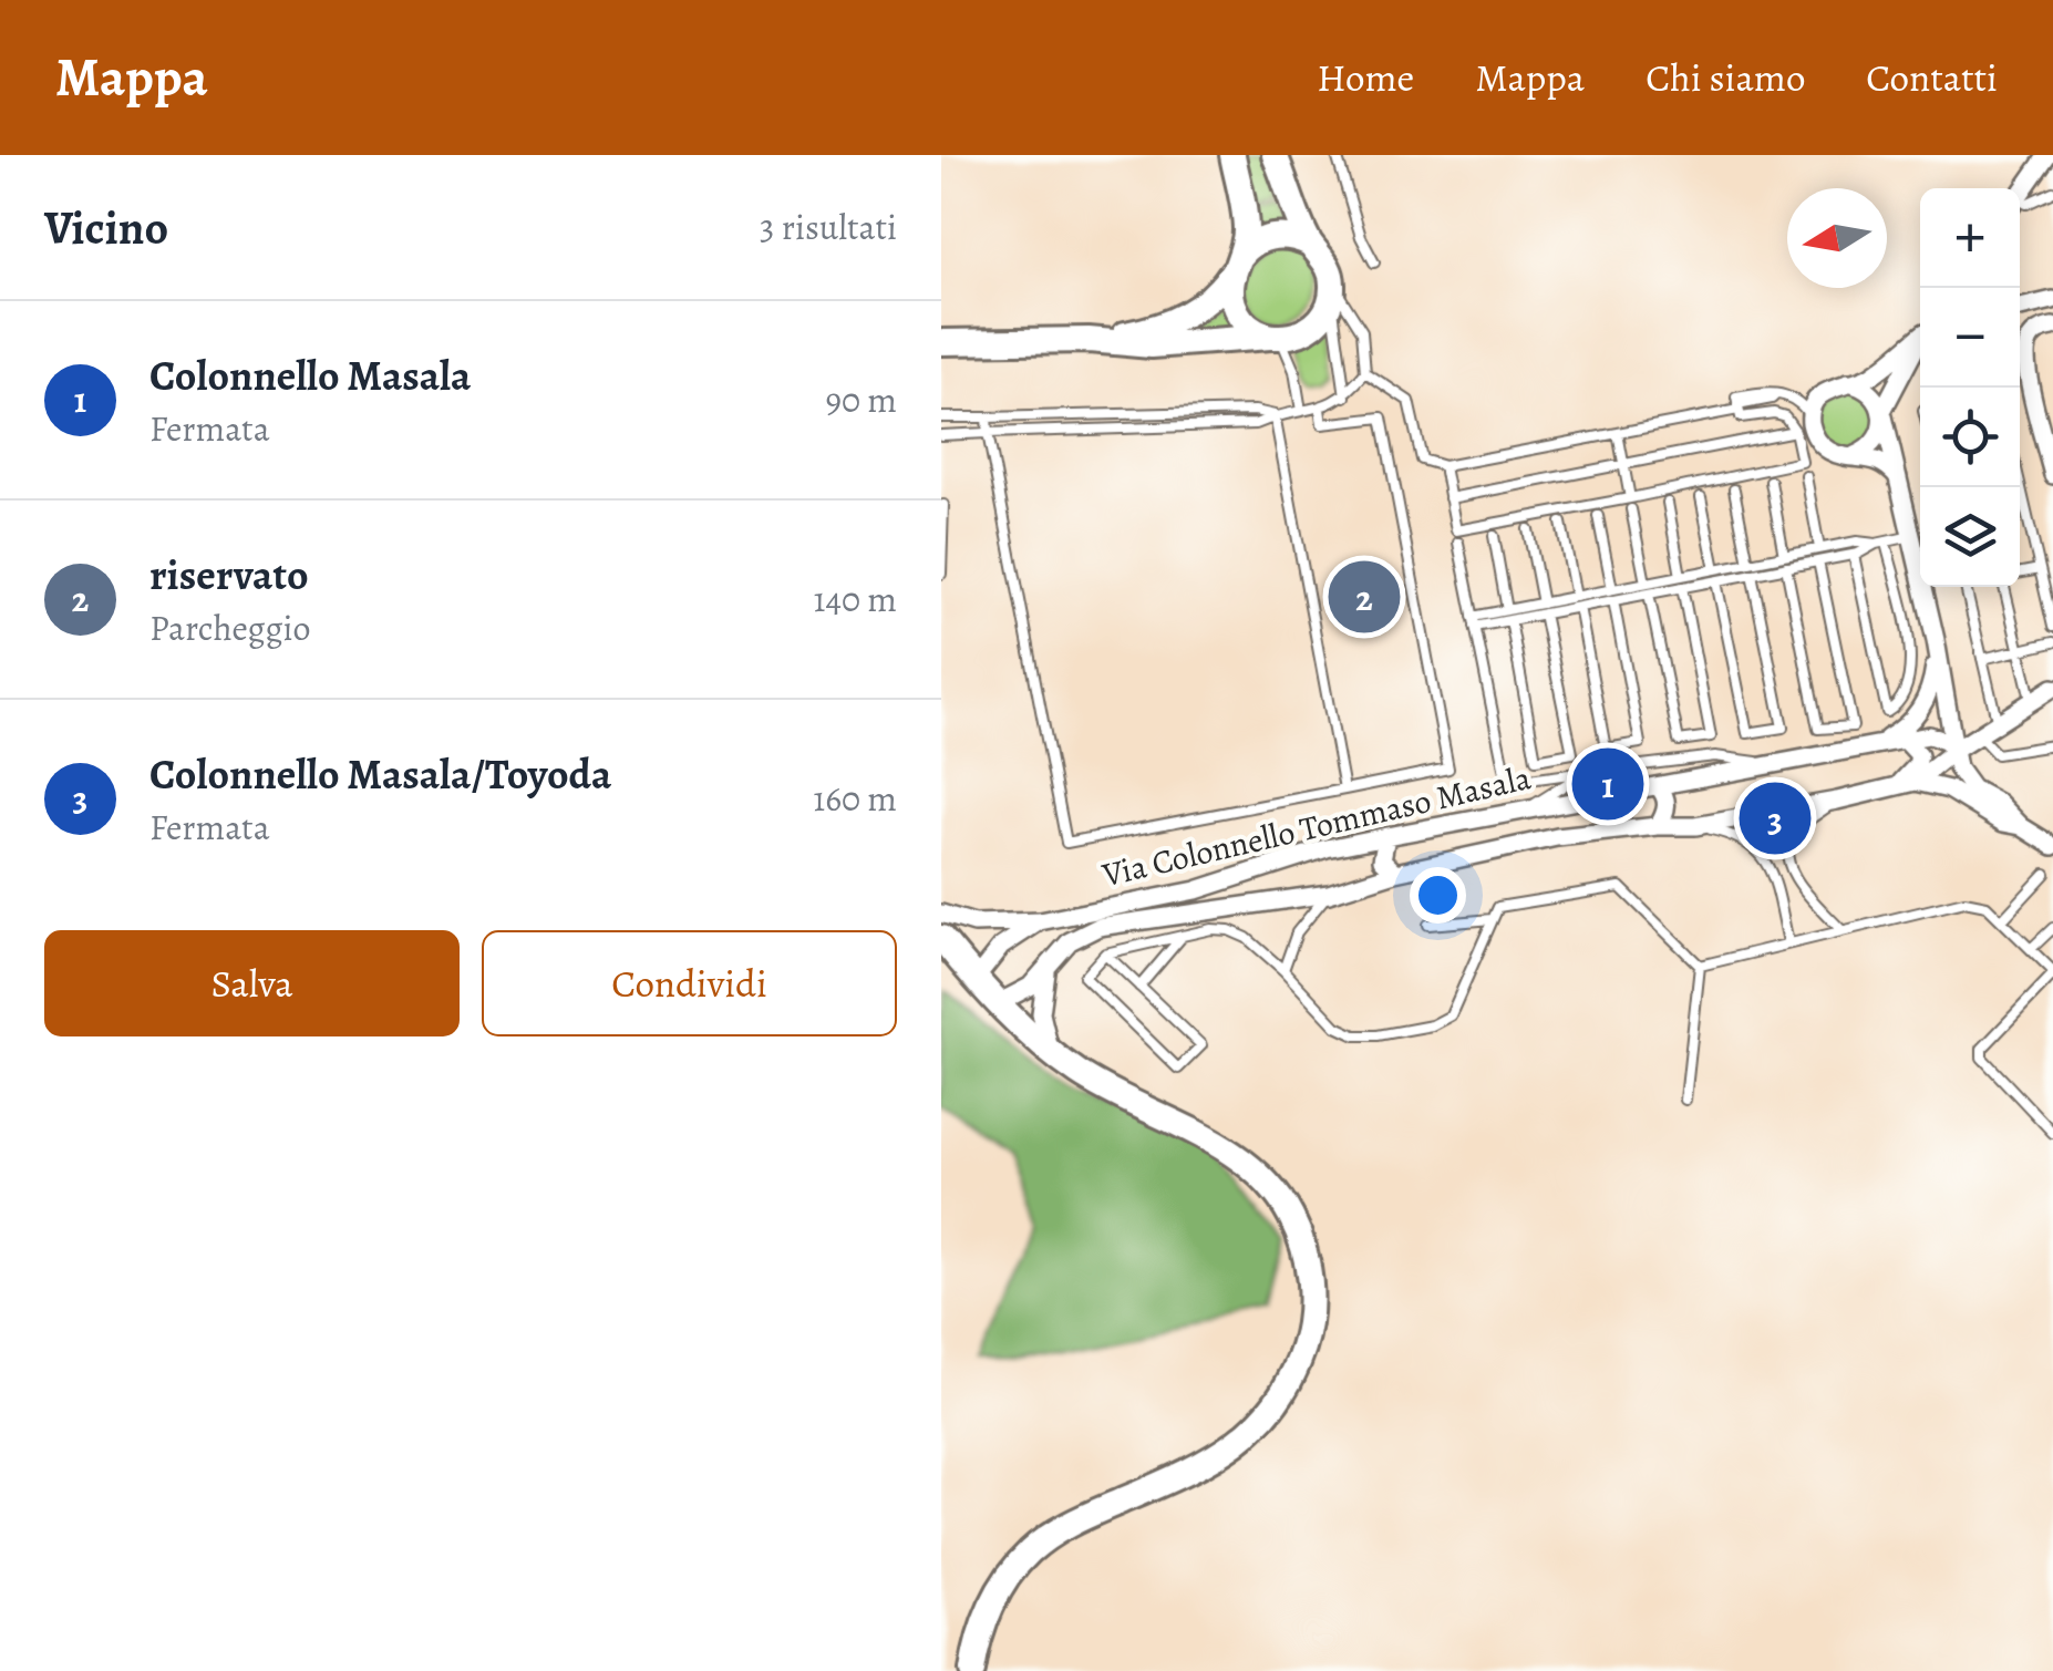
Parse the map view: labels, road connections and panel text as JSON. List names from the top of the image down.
{
  "streets": {
    "street": ["Via Colonnello Tommaso Masala"]
  },
  "north": "left",
  "page": {
    "header": "Mappa",
    "nav": [
      "Home",
      "Mappa",
      "Chi siamo",
      "Contatti"
    ],
    "heading": ["Vicino", "3 risultati"],
    "map_buttons": ["+", "−"],
    "list": [
      {
        "mark": "1",
        "name": "Colonnello Masala",
        "note": "Fermata",
        "value": "90 m"
      },
      {
        "mark": "2",
        "name": "riservato",
        "note": "Parcheggio",
        "value": "140 m"
      },
      {
        "mark": "3",
        "name": "Colonnello Masala/Toyoda",
        "note": "Fermata",
        "value": "160 m"
      }
    ],
    "pins": ["2", "1", "3"],
    "buttons": ["Salva", "Condividi"]
  }
}
